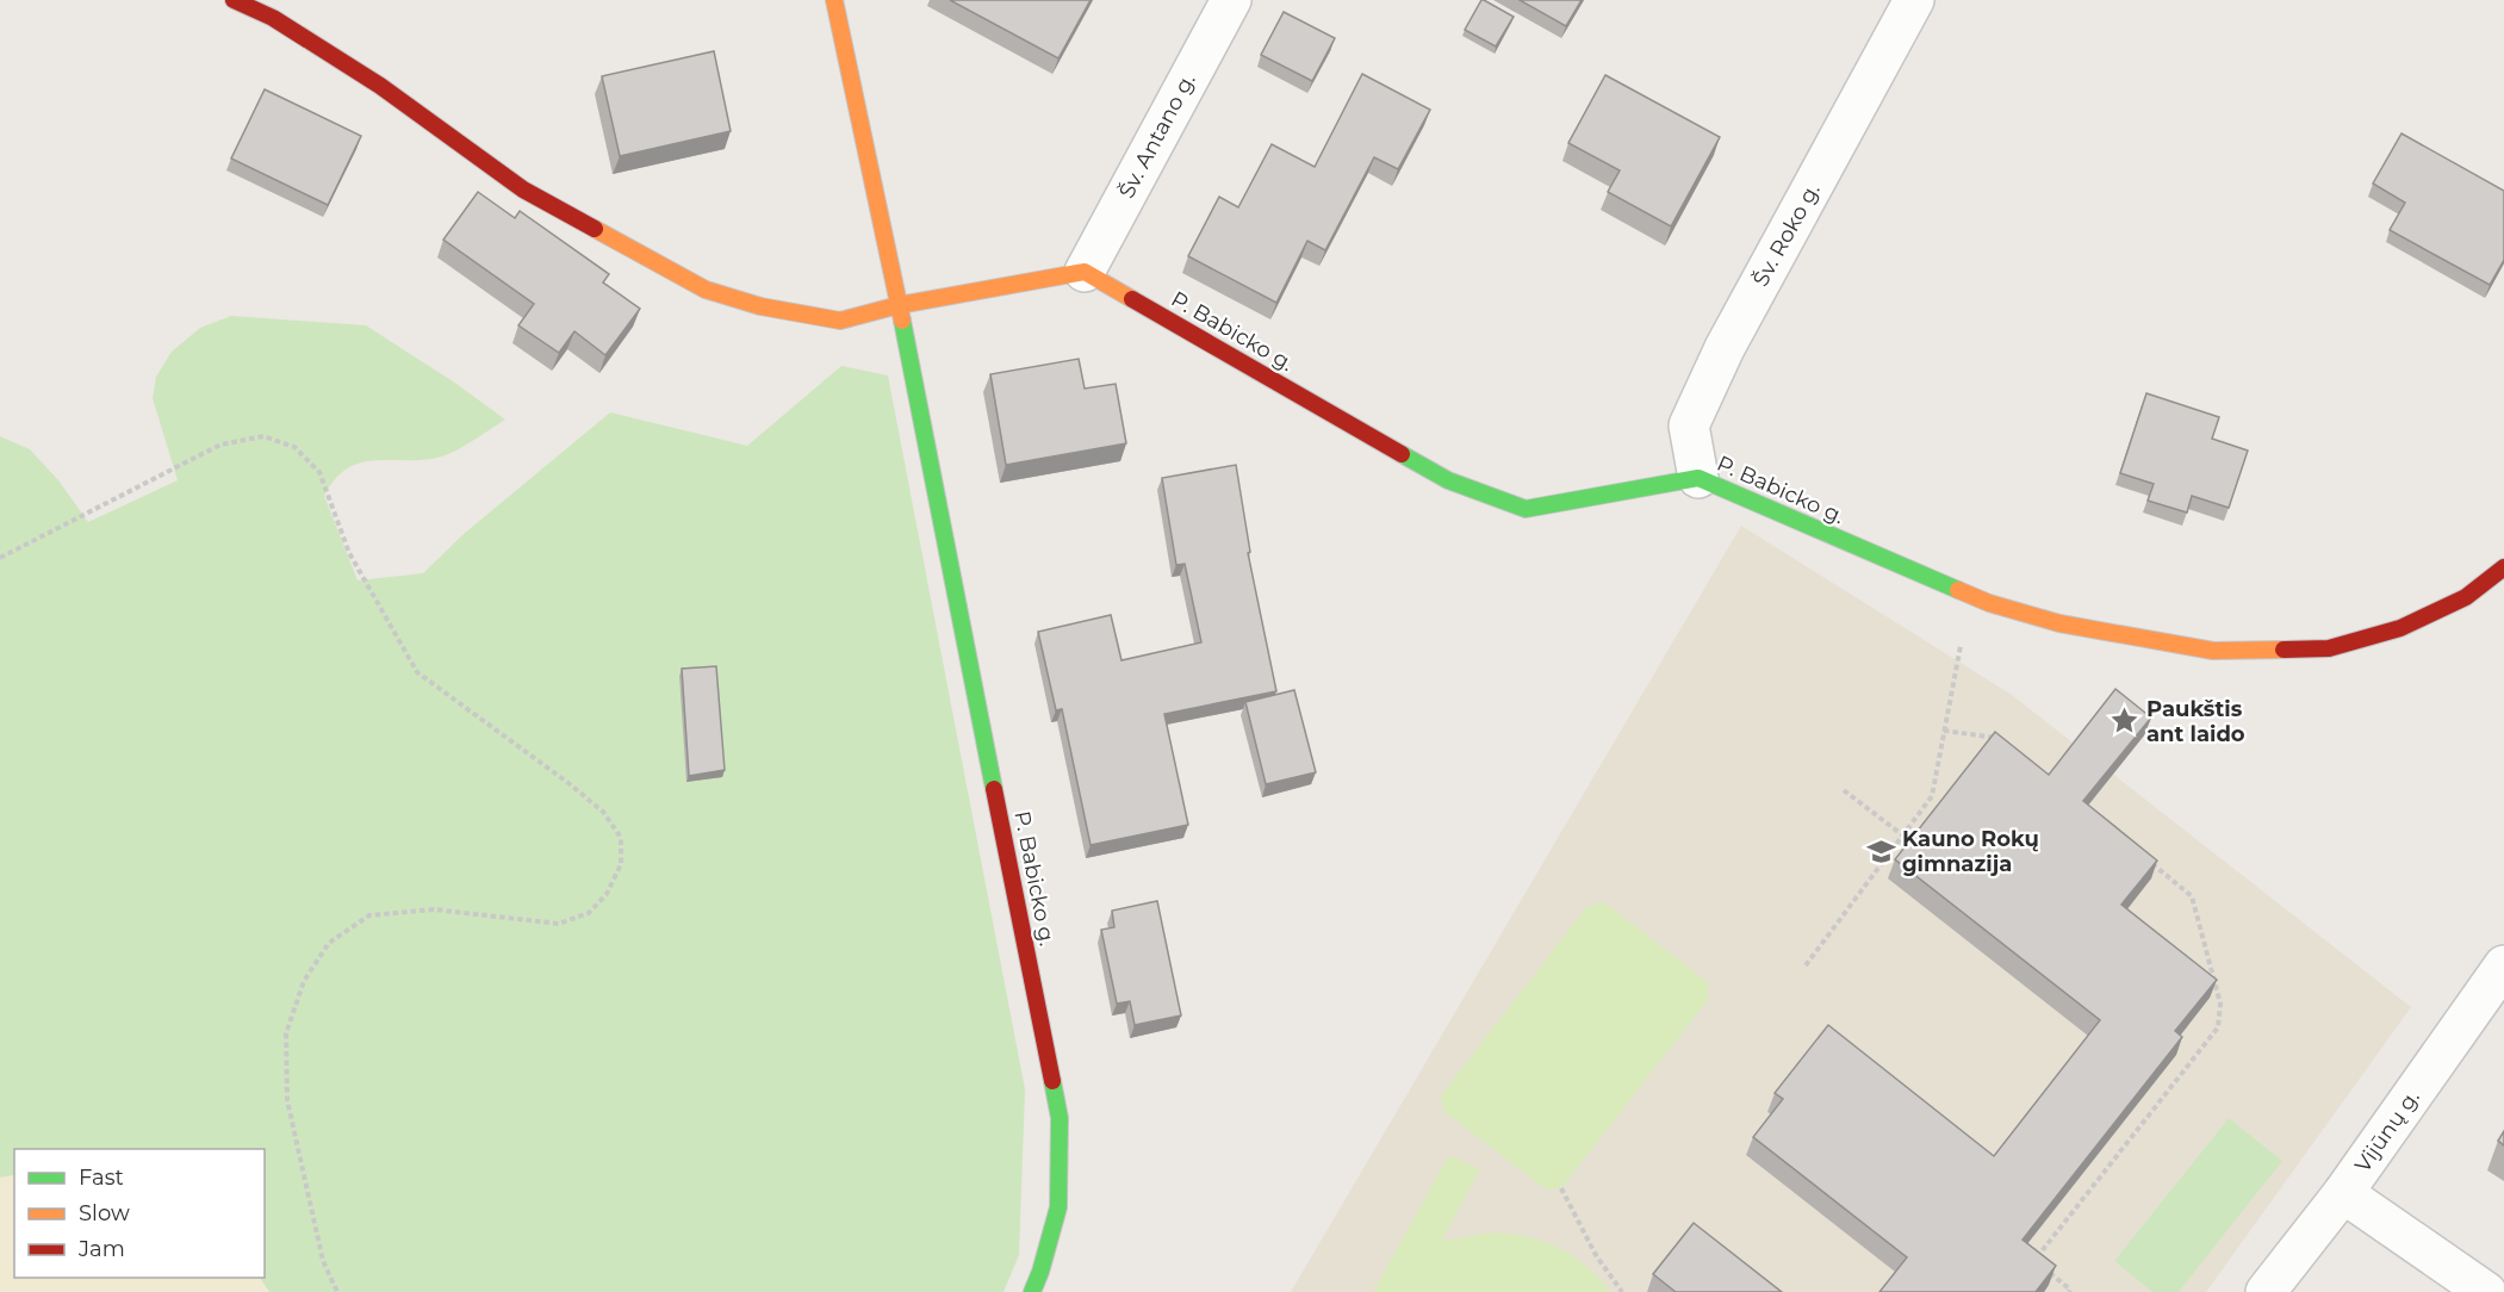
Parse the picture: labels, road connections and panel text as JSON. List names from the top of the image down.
{
  "streets": {
    "street": [
      "Šv. Antano g.",
      "Šv. Roko g.",
      "P. Babicko g.",
      "Vijūnų g."
    ]
  },
  "crossings": [
    ["Šv. Antano g.", "P. Babicko g."],
    ["Šv. Roko g.", "P. Babicko g."]
  ],
  "places": {
    "place": ["Paukštis ant laido"],
    "school or university": ["Kauno Rokų gimnazija"]
  },
  "legend": ["Fast", "Slow", "Jam"]
}
